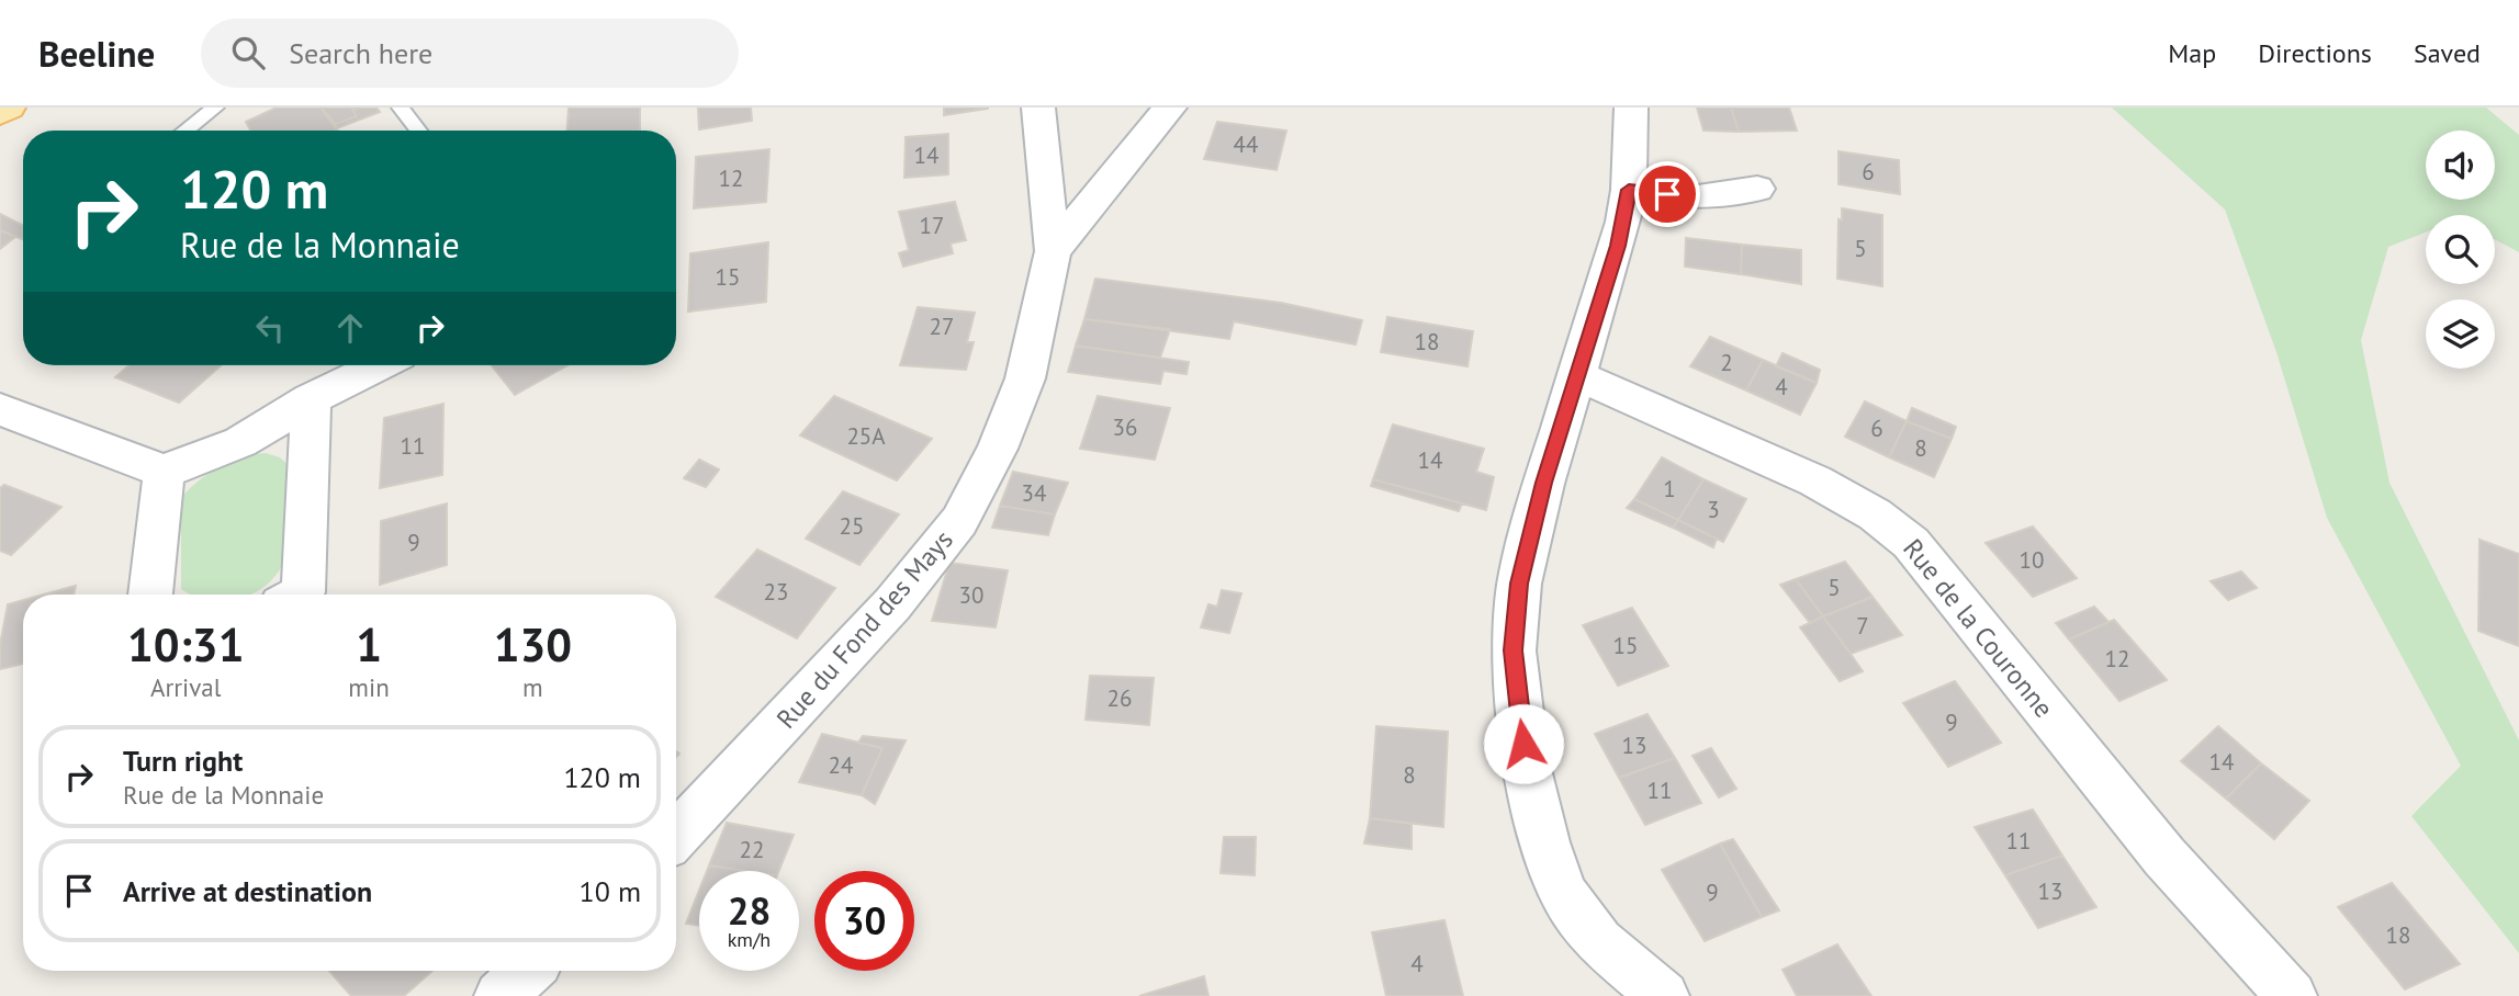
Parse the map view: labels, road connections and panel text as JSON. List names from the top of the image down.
{
  "streets": {
    "street": ["Rue de la Couronne", "Rue du Fond des Mays"]
  },
  "house_numbers": [
    "44",
    "14",
    "6",
    "12",
    "17",
    "5",
    "15",
    "27",
    "18",
    "2",
    "4",
    "36",
    "6",
    "25A",
    "11",
    "8",
    "14",
    "1",
    "34",
    "3",
    "25",
    "9",
    "10",
    "5",
    "23",
    "30",
    "7",
    "15",
    "12",
    "26",
    "9",
    "13",
    "14",
    "24",
    "8",
    "11",
    "11",
    "22",
    "13",
    "9",
    "18",
    "4"
  ],
  "page": {
    "header": "Beeline",
    "search": "Search here",
    "nav": ["Map", "Directions", "Saved"],
    "turn": ["120 m", "Rue de la Monnaie"],
    "eta": [
      "10:31",
      "Arrival",
      "1",
      "min",
      "130",
      "m"
    ],
    "list": [
      {
        "name": "Turn right",
        "note": "Rue de la Monnaie",
        "value": "120 m"
      },
      {
        "name": "Arrive at destination",
        "value": "10 m"
      }
    ],
    "speed": "28 km/h",
    "limit": "30"
  }
}
